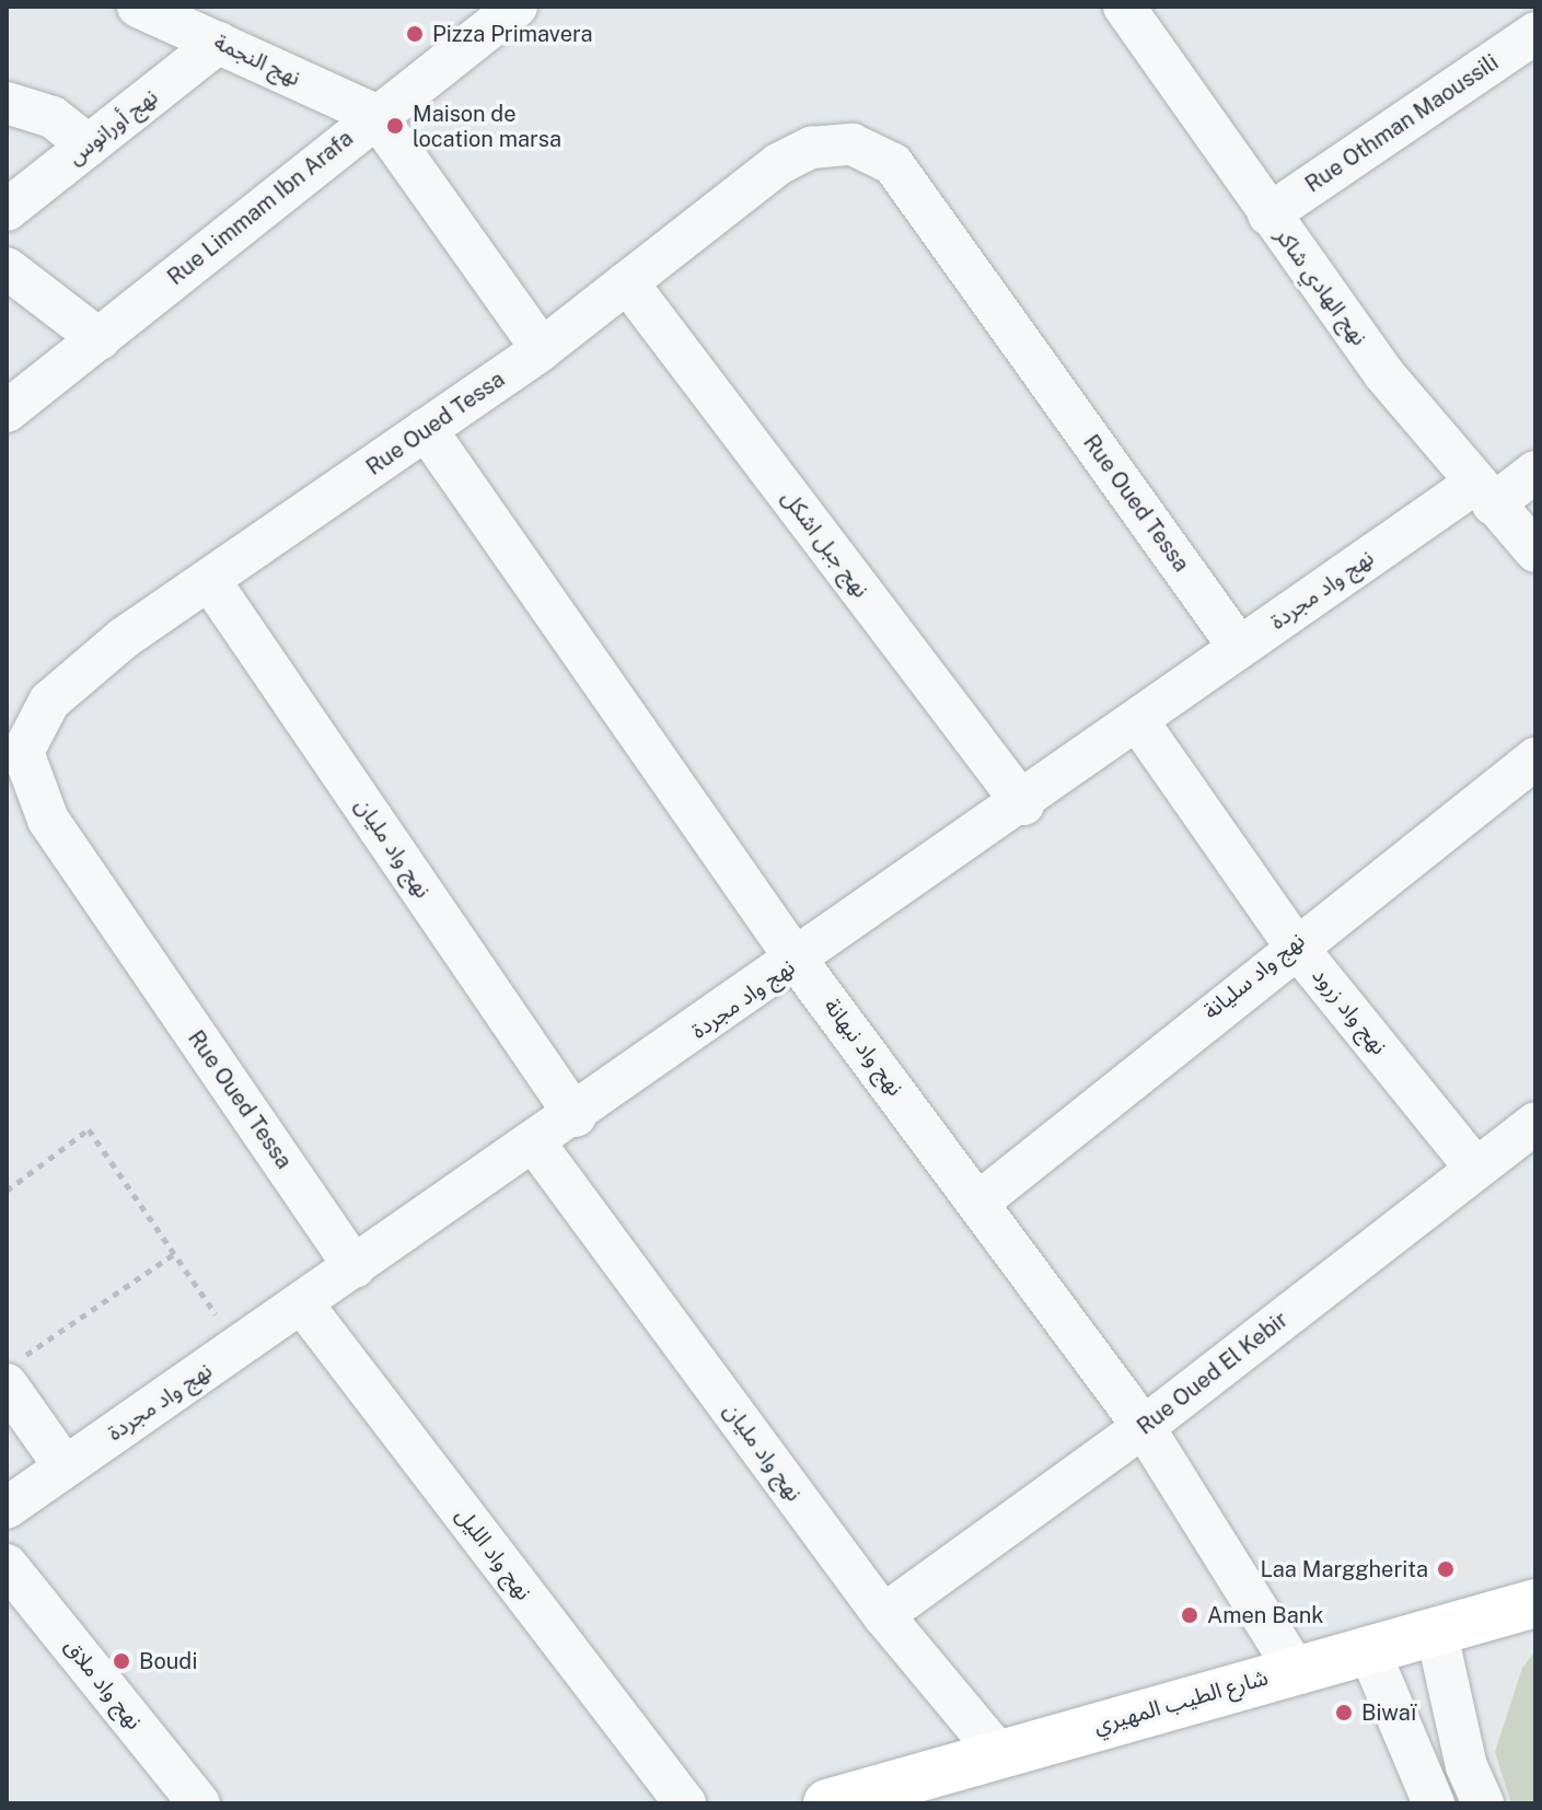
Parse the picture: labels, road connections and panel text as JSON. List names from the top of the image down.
{
  "streets": {
    "main road": ["شارع الطيب المهيري"],
    "street": [
      "نهج النجمة",
      "Rue Othman Maoussili",
      "نهج أورانوس",
      "Rue Limmam Ibn Arafa",
      "نهج الهادي شاكر",
      "Rue Oued Tessa",
      "نهج جبل اشكل",
      "نهج واد مجردة",
      "نهج واد مليان",
      "نهج واد سليانة",
      "نهج واد زرود",
      "نهج واد نبهانة",
      "Rue Oued El Kebir",
      "نهج واد الليل",
      "نهج واد ملاق"
    ]
  },
  "crossings": [
    ["نهج النجمة", "نهج أورانوس"],
    ["نهج النجمة", "Rue Limmam Ibn Arafa"],
    ["Rue Othman Maoussili", "نهج الهادي شاكر"],
    ["نهج الهادي شاكر", "نهج واد مجردة"],
    ["Rue Oued Tessa", "نهج جبل اشكل"],
    ["Rue Oued Tessa", "نهج واد مجردة"],
    ["Rue Oued Tessa", "نهج واد مليان"],
    ["Rue Oued Tessa", "نهج واد نبهانة"],
    ["نهج جبل اشكل", "نهج واد مجردة"],
    ["نهج واد مجردة", "نهج واد مليان"],
    ["نهج واد مجردة", "نهج واد زرود"],
    ["نهج واد مجردة", "نهج واد نبهانة"],
    ["نهج واد مجردة", "نهج واد الليل"],
    ["نهج واد مليان", "Rue Oued El Kebir"],
    ["نهج واد مليان", "شارع الطيب المهيري"],
    ["نهج واد سليانة", "نهج واد زرود"],
    ["نهج واد سليانة", "نهج واد نبهانة"],
    ["نهج واد زرود", "Rue Oued El Kebir"],
    ["نهج واد نبهانة", "Rue Oued El Kebir"],
    ["نهج واد نبهانة", "شارع الطيب المهيري"]
  ],
  "places": [
    "Pizza Primavera",
    "Maison de location marsa",
    "Laa Marggherita",
    "Amen Bank",
    "Boudi",
    "Biwaï"
  ]
}
